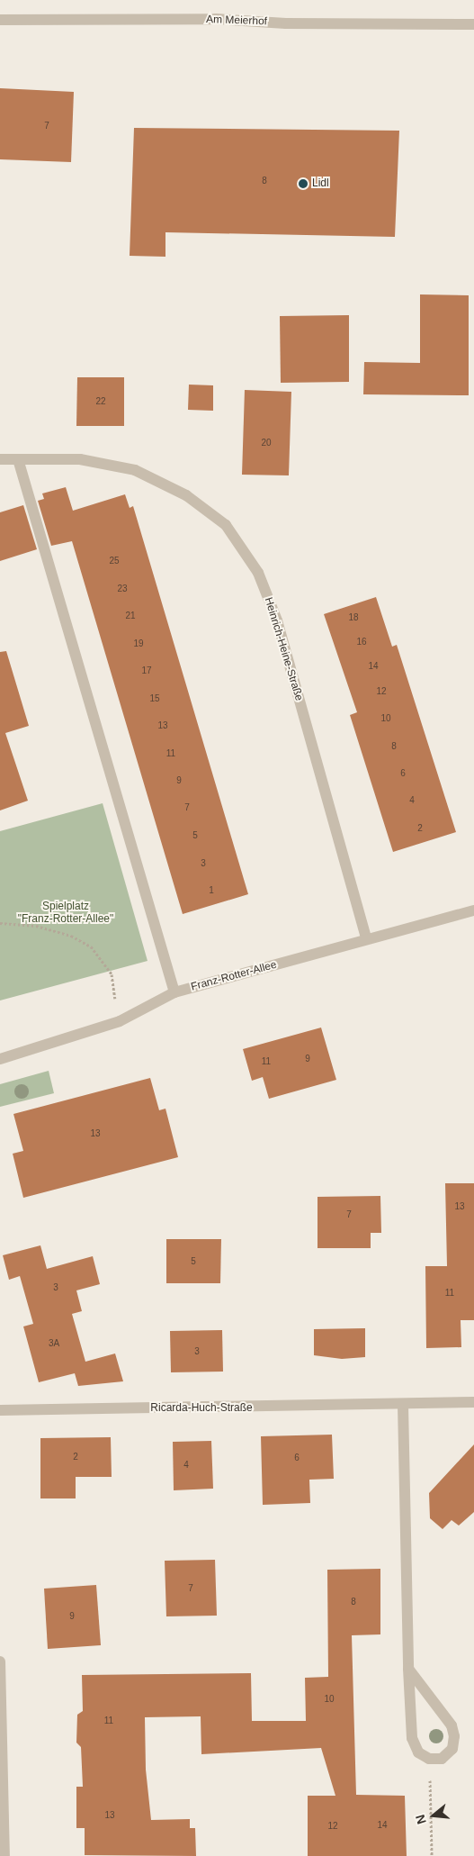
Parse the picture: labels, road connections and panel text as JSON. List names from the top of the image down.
{
  "streets": {
    "street": [
      "Am Meierhof",
      "Heinrich-Heine-Straße",
      "Franz-Rotter-Allee",
      "Ricarda-Huch-Straße"
    ]
  },
  "crossings": [
    ["Heinrich-Heine-Straße", "Franz-Rotter-Allee"]
  ],
  "parks": ["Spielplatz \"Franz-Rotter-Allee\""],
  "places": ["Lidl"],
  "house_numbers": [
    "7",
    "8",
    "22",
    "20",
    "25",
    "23",
    "21",
    "18",
    "16",
    "19",
    "14",
    "17",
    "12",
    "15",
    "10",
    "13",
    "8",
    "11",
    "6",
    "9",
    "4",
    "7",
    "2",
    "5",
    "3",
    "1",
    "9",
    "11",
    "13",
    "13",
    "7",
    "5",
    "3",
    "11",
    "3A",
    "3",
    "2",
    "6",
    "4",
    "7",
    "8",
    "9",
    "10",
    "11",
    "13",
    "14",
    "12"
  ],
  "north": "left"
}
